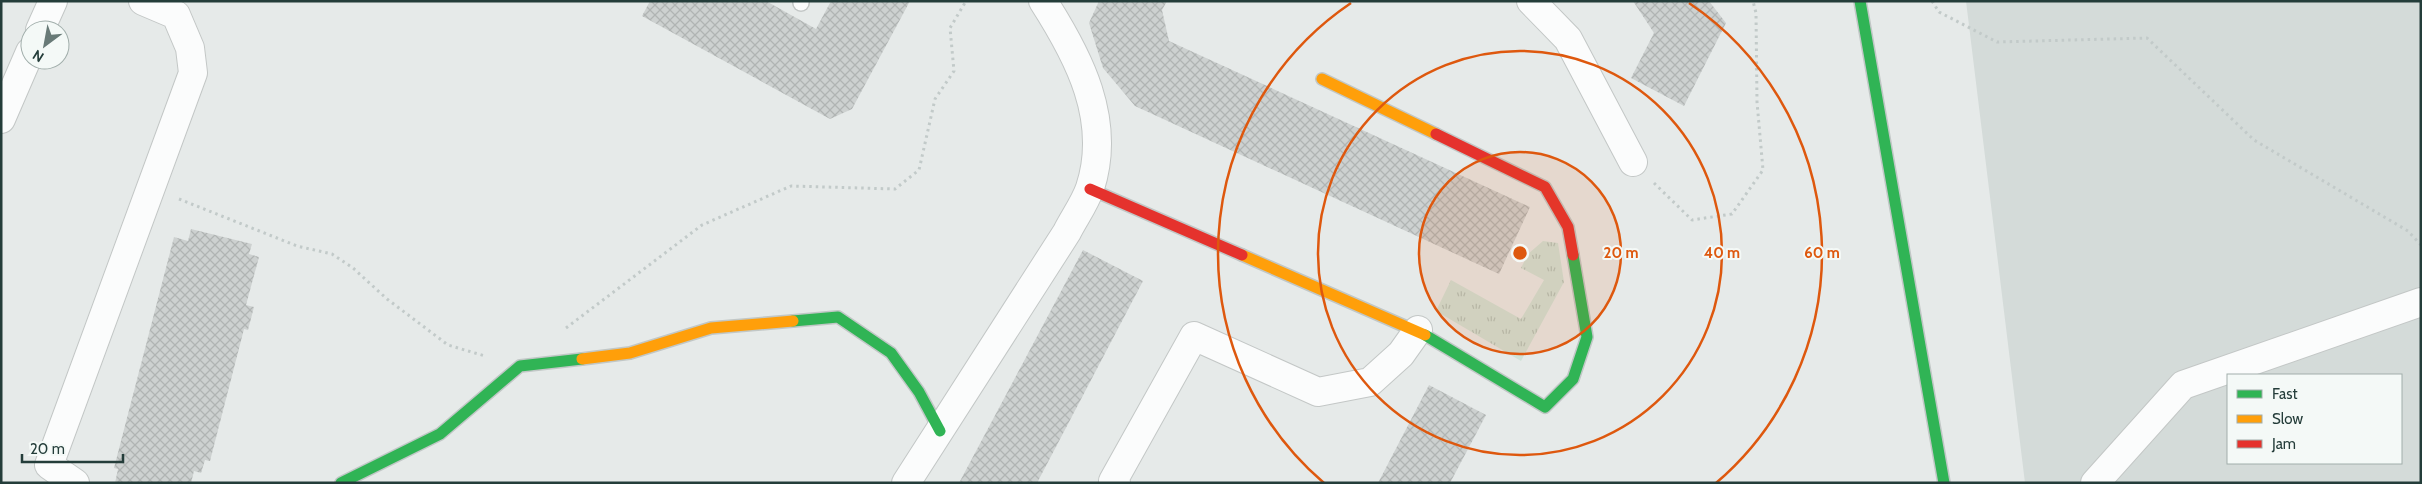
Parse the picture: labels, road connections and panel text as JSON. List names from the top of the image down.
{
  "legend": ["Fast", "Slow", "Jam"],
  "scale_bar": "20 m",
  "north": "bottom left",
  "rings": ["20 m", "40 m", "60 m"]
}
